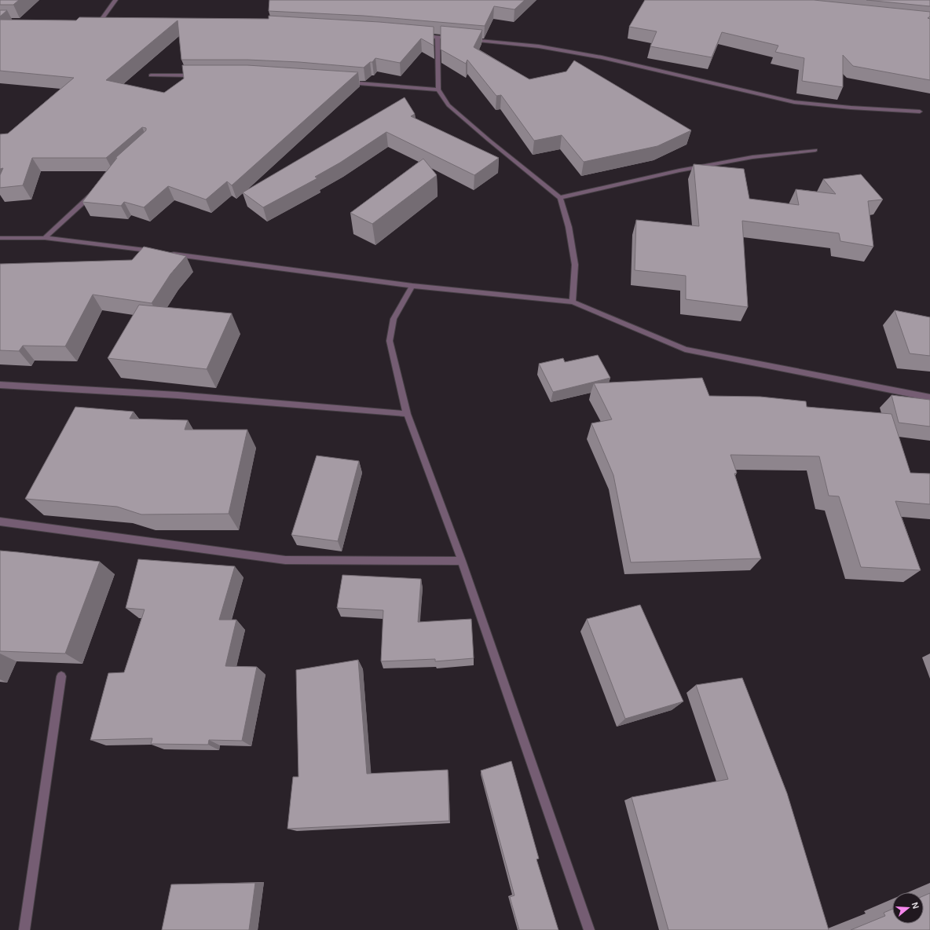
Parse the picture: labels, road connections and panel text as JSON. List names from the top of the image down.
{
  "north": "right"
}
